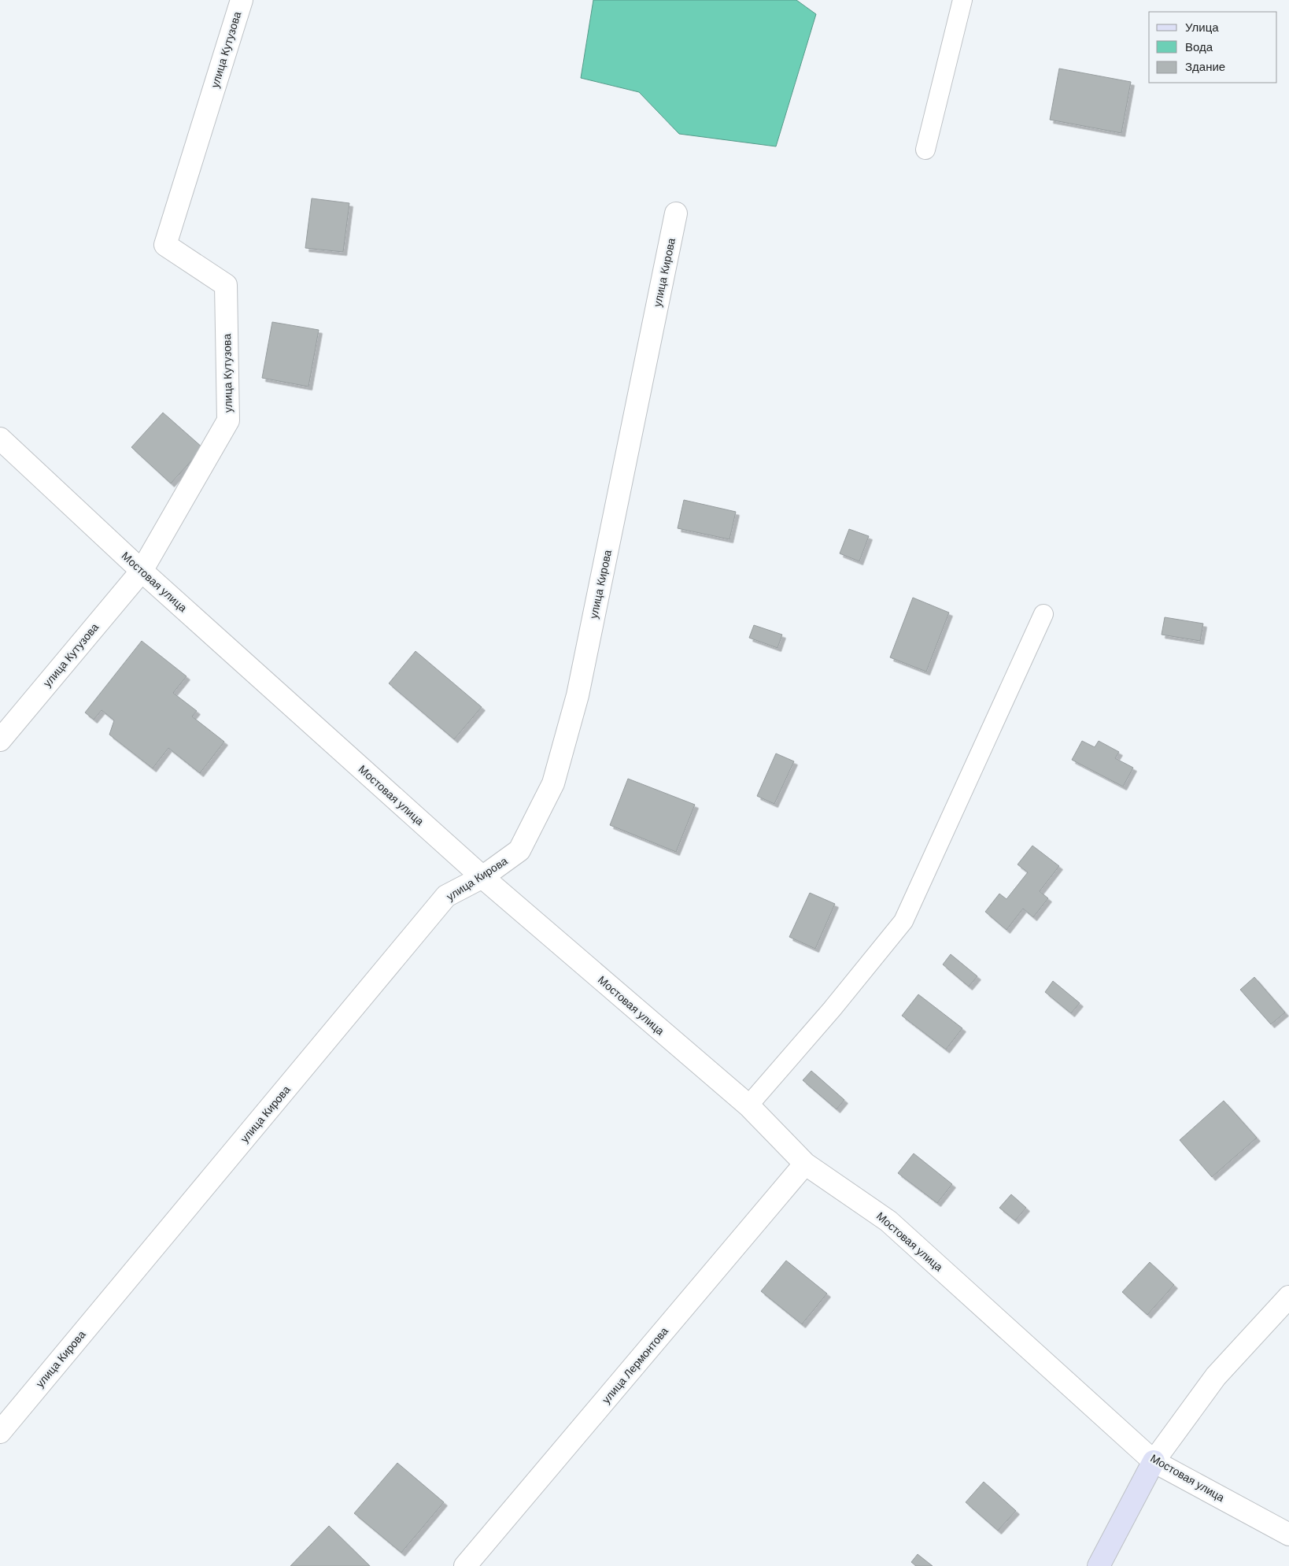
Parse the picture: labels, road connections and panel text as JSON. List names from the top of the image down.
{
  "streets": {
    "street": [
      "улица Кутузова",
      "улица Кирова",
      "Мостовая улица",
      "улица Лермонтова"
    ]
  },
  "crossings": [
    ["улица Кутузова", "Мостовая улица"],
    ["улица Кирова", "Мостовая улица"],
    ["Мостовая улица", "улица Лермонтова"]
  ],
  "legend": ["Улица", "Вода", "Здание"]
}
